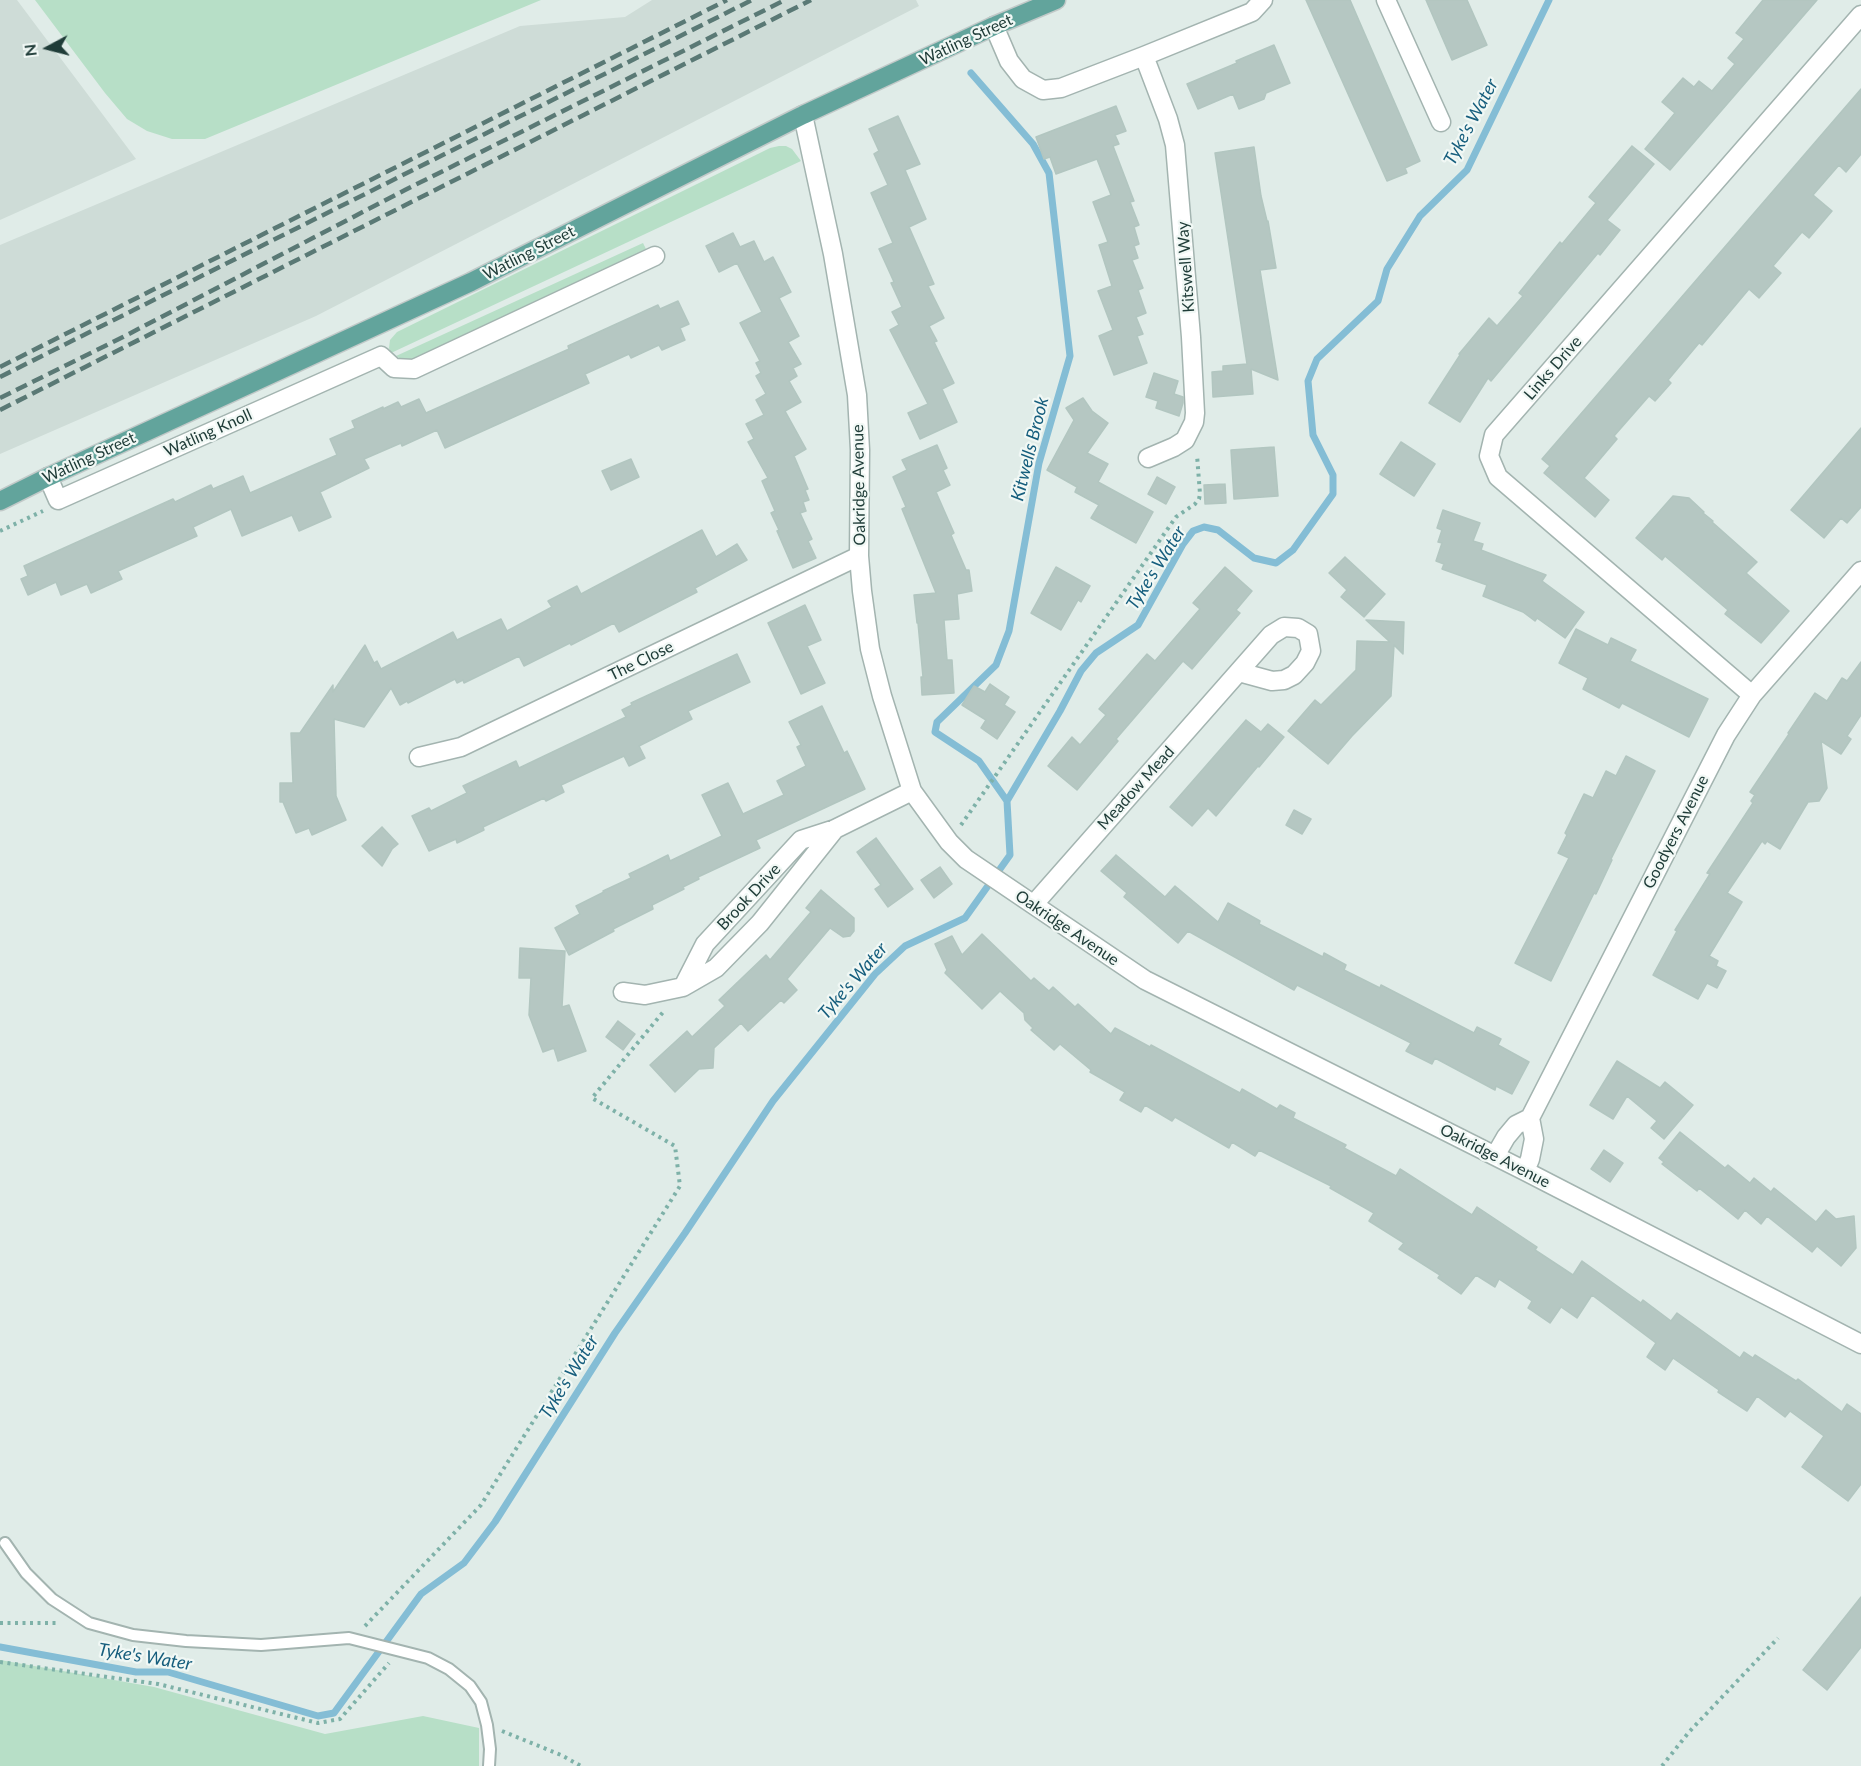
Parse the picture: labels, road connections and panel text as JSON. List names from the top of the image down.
{
  "streets": {
    "main road": ["Watling Street"],
    "street": [
      "Kitswell Way",
      "Links Drive",
      "Watling Knoll",
      "Oakridge Avenue",
      "The Close",
      "Meadow Mead",
      "Goodyers Avenue",
      "Brook Drive"
    ]
  },
  "crossings": [
    ["Watling Street", "Watling Knoll"],
    ["Watling Street", "Oakridge Avenue"],
    ["Links Drive", "Goodyers Avenue"],
    ["Oakridge Avenue", "The Close"],
    ["Oakridge Avenue", "Meadow Mead"],
    ["Oakridge Avenue", "Goodyers Avenue"],
    ["Oakridge Avenue", "Brook Drive"]
  ],
  "water": ["Tyke's Water", "Kitwells Brook"],
  "north": "left"
}
